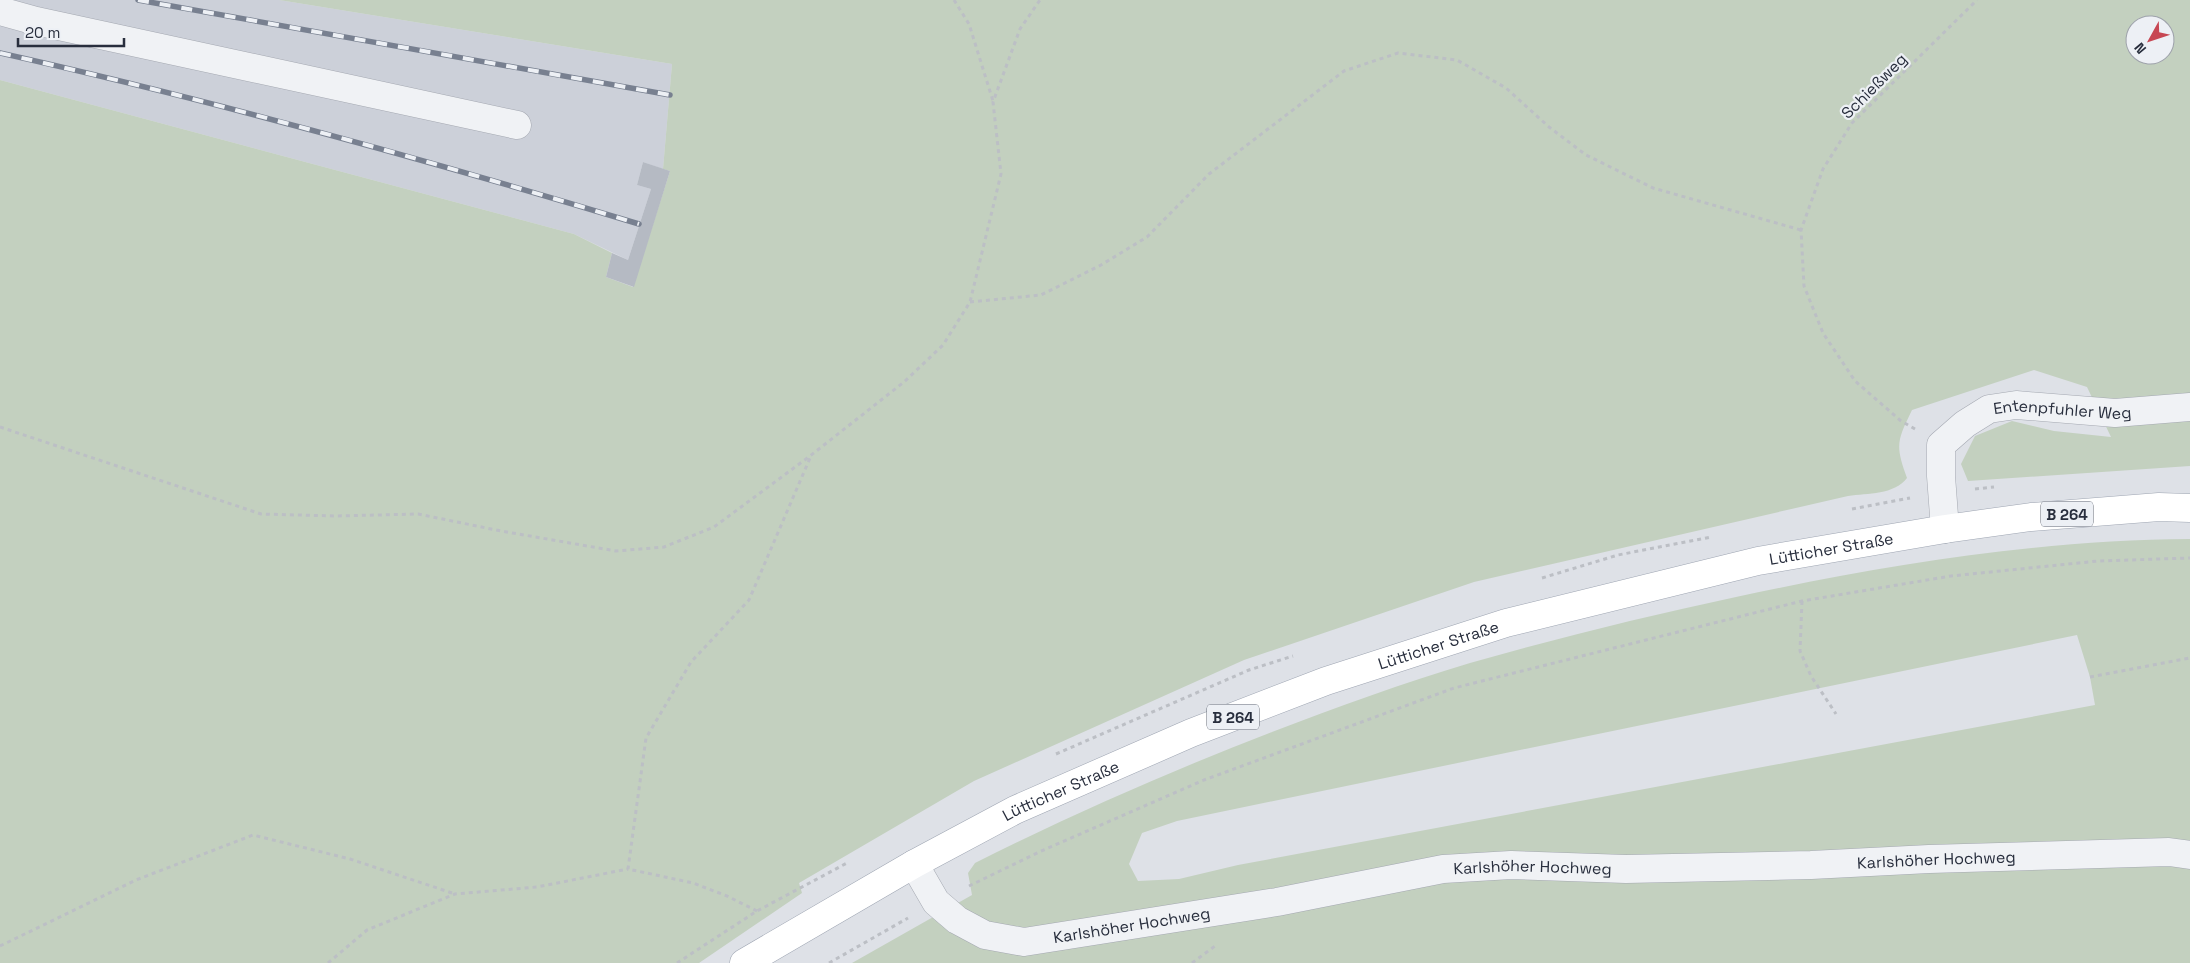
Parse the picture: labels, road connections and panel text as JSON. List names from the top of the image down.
{
  "streets": {
    "main road": ["B 264", "Lütticher Straße"],
    "street": ["Entenpfuhler Weg", "Karlshöher Hochweg"],
    "path": ["Schießweg"]
  },
  "crossings": [
    ["Schießweg", "Entenpfuhler Weg"],
    ["Lütticher Straße", "Karlshöher Hochweg"]
  ],
  "scale_bar": "20 m",
  "north": "bottom left"
}
